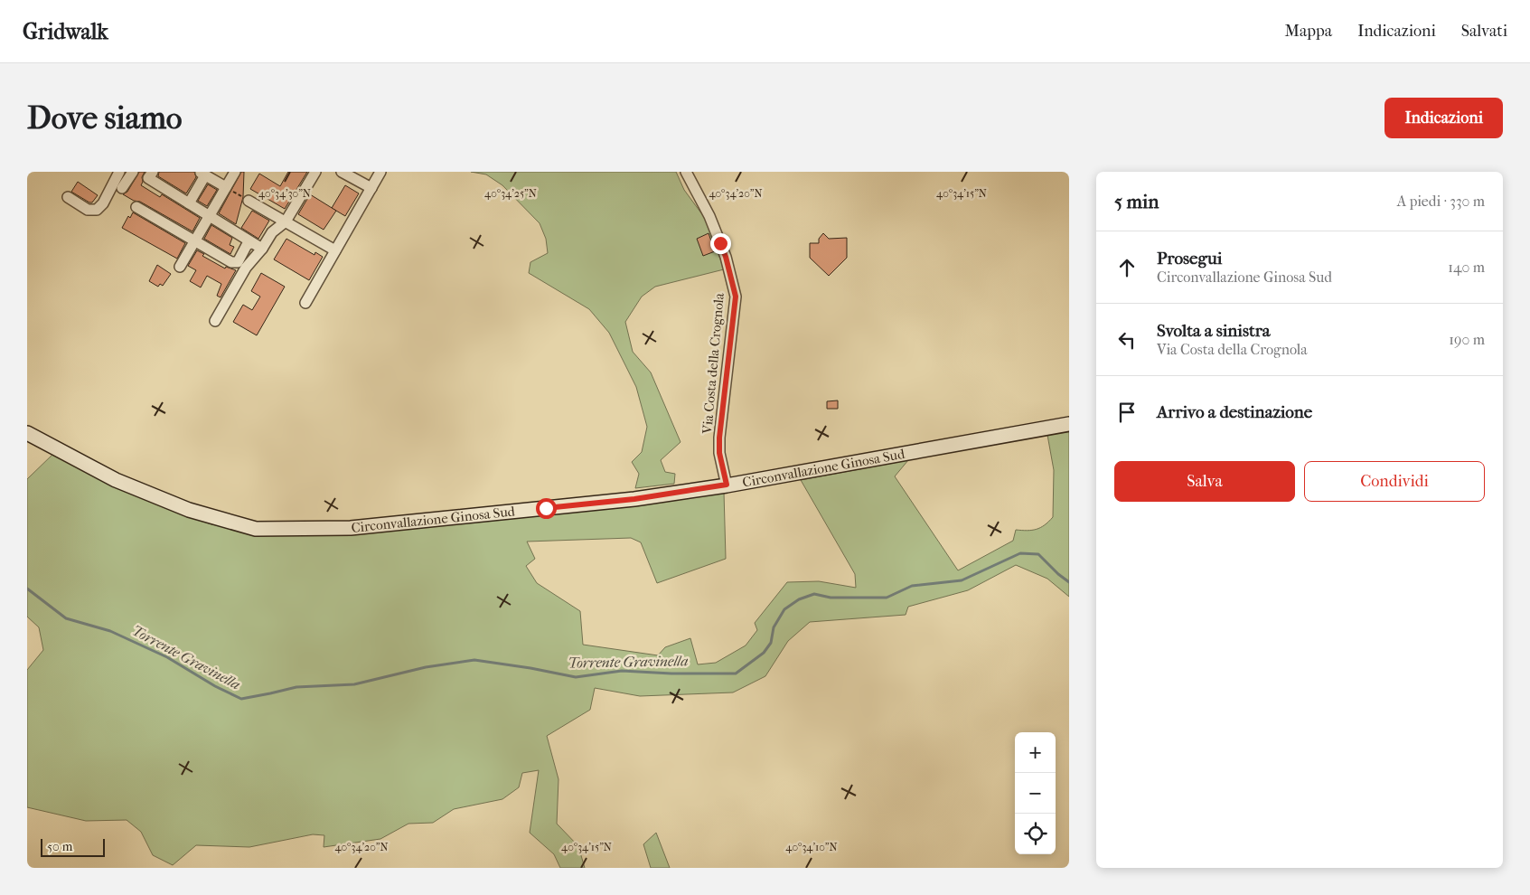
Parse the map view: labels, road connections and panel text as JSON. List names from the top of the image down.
{
  "streets": {
    "main road": ["Circonvallazione Ginosa Sud"],
    "street": ["Via Costa della Crognola"]
  },
  "crossings": [
    ["Via Costa della Crognola", "Circonvallazione Ginosa Sud"]
  ],
  "water": ["Torrente Gravinella"],
  "scale_bar": "50 m",
  "page": {
    "header": "Gridwalk",
    "nav": ["Mappa", "Indicazioni", "Salvati"],
    "buttons": [
      "Indicazioni",
      ["Salva", "Condividi"]
    ],
    "title": "Dove siamo",
    "heading": ["5 min", "A piedi · 330 m"],
    "list": [
      ["Prosegui", "Circonvallazione Ginosa Sud", "140 m"],
      ["Svolta a sinistra", "Via Costa della Crognola", "190 m"],
      "Arrivo a destinazione"
    ],
    "map_buttons": ["+", "−"],
    "scale": "50 m"
  },
  "coordinates": [
    "40°34'30\"N",
    "40°34'25\"N",
    "40°34'20\"N",
    "40°34'15\"N",
    "40°34'10\"N"
  ]
}
